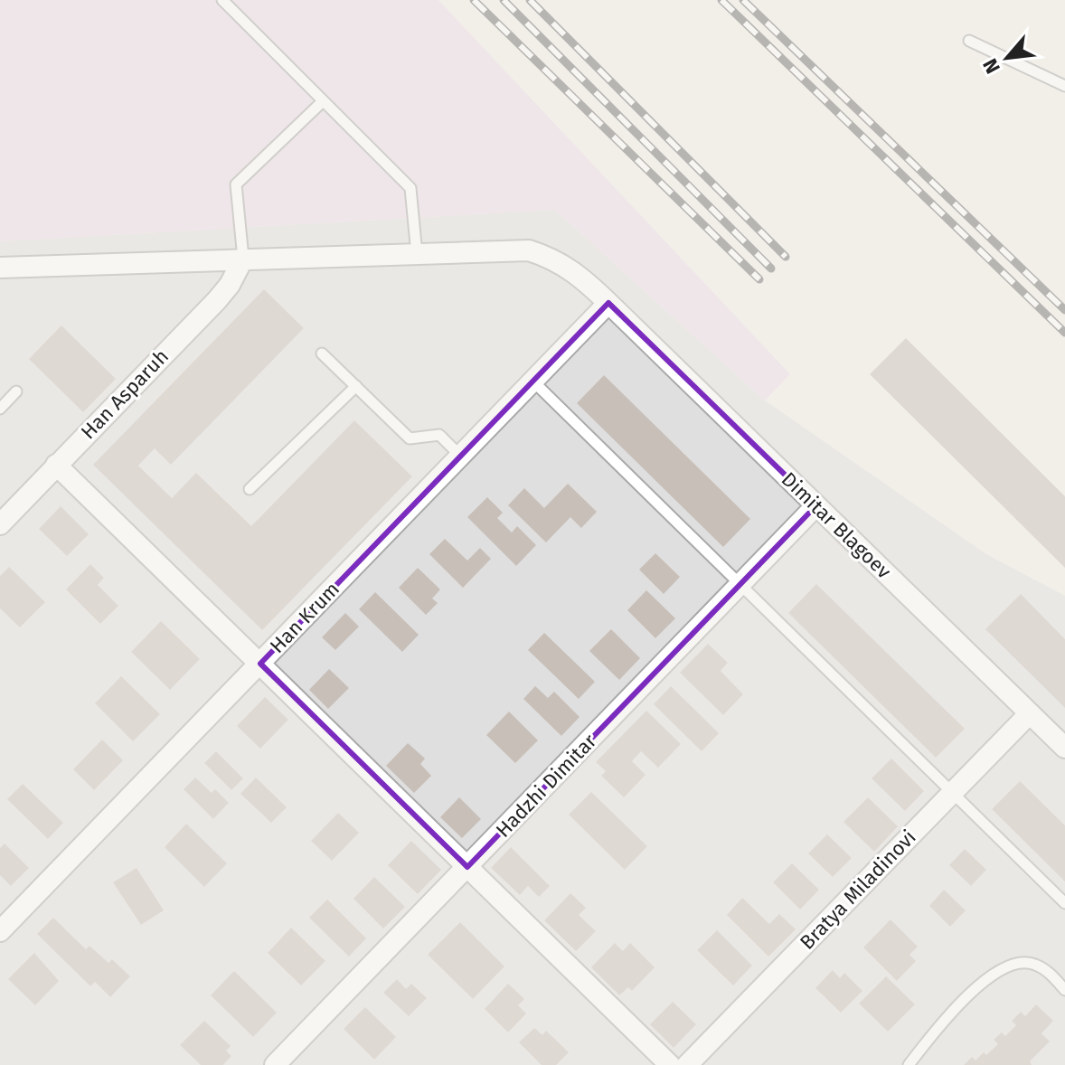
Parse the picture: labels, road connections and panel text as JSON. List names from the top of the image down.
{
  "streets": {
    "street": [
      "Han Asparuh",
      "Dimitar Blagoev",
      "Han Krum",
      "Hadzhi Dimitar",
      "Bratya Miladinovi"
    ]
  },
  "crossings": [
    ["Han Asparuh", "Dimitar Blagoev"],
    ["Dimitar Blagoev", "Han Krum"],
    ["Dimitar Blagoev", "Hadzhi Dimitar"],
    ["Dimitar Blagoev", "Bratya Miladinovi"]
  ],
  "north": "bottom left"
}
